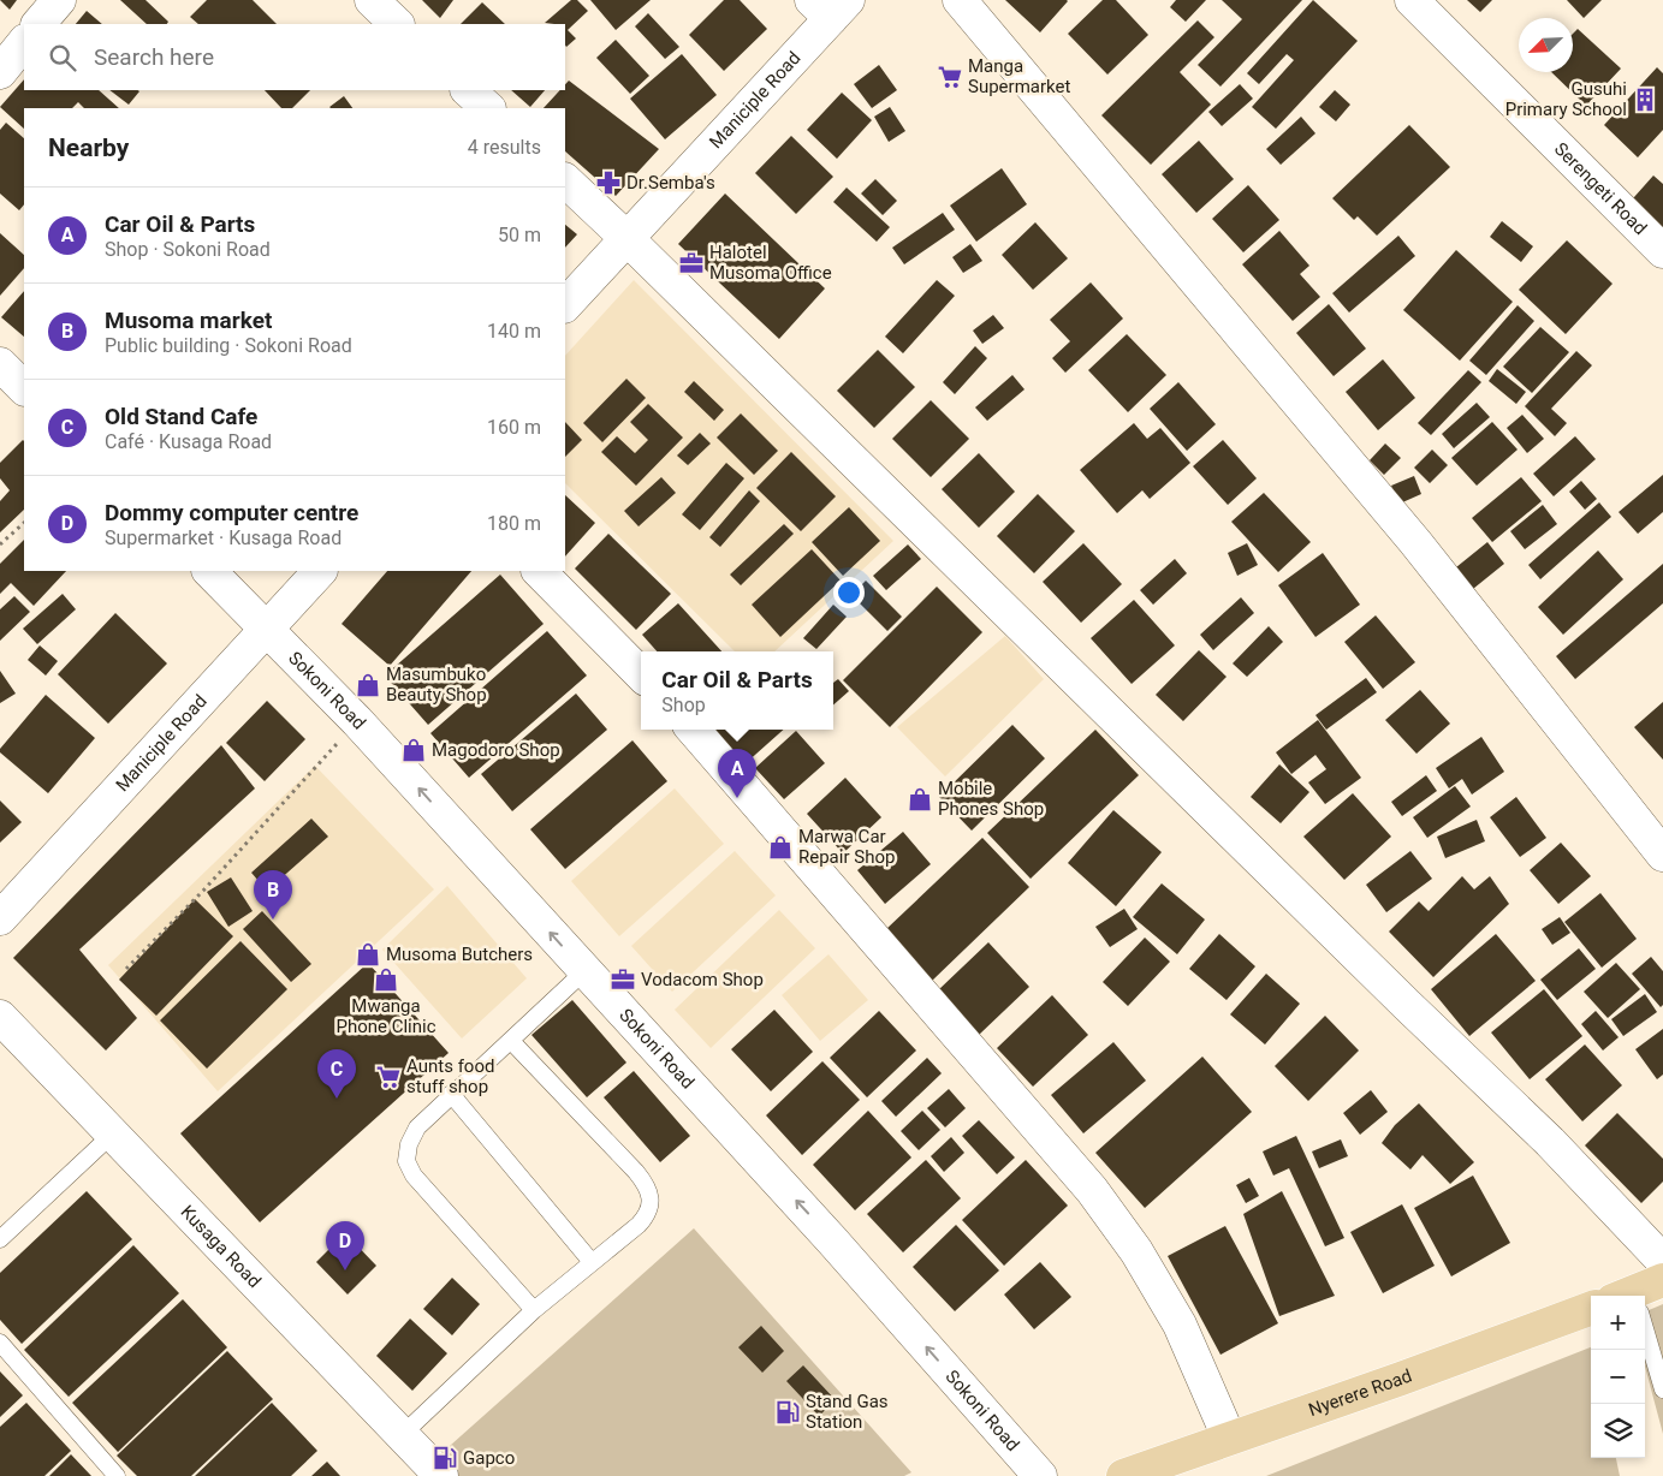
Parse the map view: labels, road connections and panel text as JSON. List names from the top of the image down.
{
  "streets": {
    "main road": ["Nyerere Road"],
    "street": [
      "Maniciple Road",
      "Serengeti Road",
      "Sokoni Road",
      "Kusaga Road"
    ]
  },
  "crossings": [
    ["Maniciple Road", "Sokoni Road"]
  ],
  "places": {
    "supermarket": ["Manga Supermarket", "Aunts food stuff shop"],
    "building": ["Gusuhi Primary School"],
    "pharmacy": ["Dr.Semba's"],
    "office": ["Halotel Musoma Office", "Vodacom Shop"],
    "shop": [
      "Masumbuko Beauty Shop",
      "Magodoro Shop",
      "Mobile Phones Shop",
      "Marwa Car Repair Shop",
      "Musoma Butchers",
      "Mwanga Phone Clinic"
    ],
    "fuel station": ["Stand Gas Station", "Gapco"]
  },
  "north": "bottom left",
  "page": {
    "search": "Search here",
    "heading": ["Nearby", "4 results"],
    "list": [
      {
        "mark": "A",
        "name": "Car Oil & Parts",
        "note": "Shop · Sokoni Road",
        "value": "50 m"
      },
      {
        "mark": "B",
        "name": "Musoma market",
        "note": "Public building · Sokoni Road",
        "value": "140 m"
      },
      {
        "mark": "C",
        "name": "Old Stand Cafe",
        "note": "Café · Kusaga Road",
        "value": "160 m"
      },
      {
        "mark": "D",
        "name": "Dommy computer centre",
        "note": "Supermarket · Kusaga Road",
        "value": "180 m"
      }
    ],
    "popup": ["Car Oil & Parts", "Shop"],
    "pins": [
      "A",
      "B",
      "C",
      "D"
    ],
    "map_buttons": ["+", "−"]
  }
}
